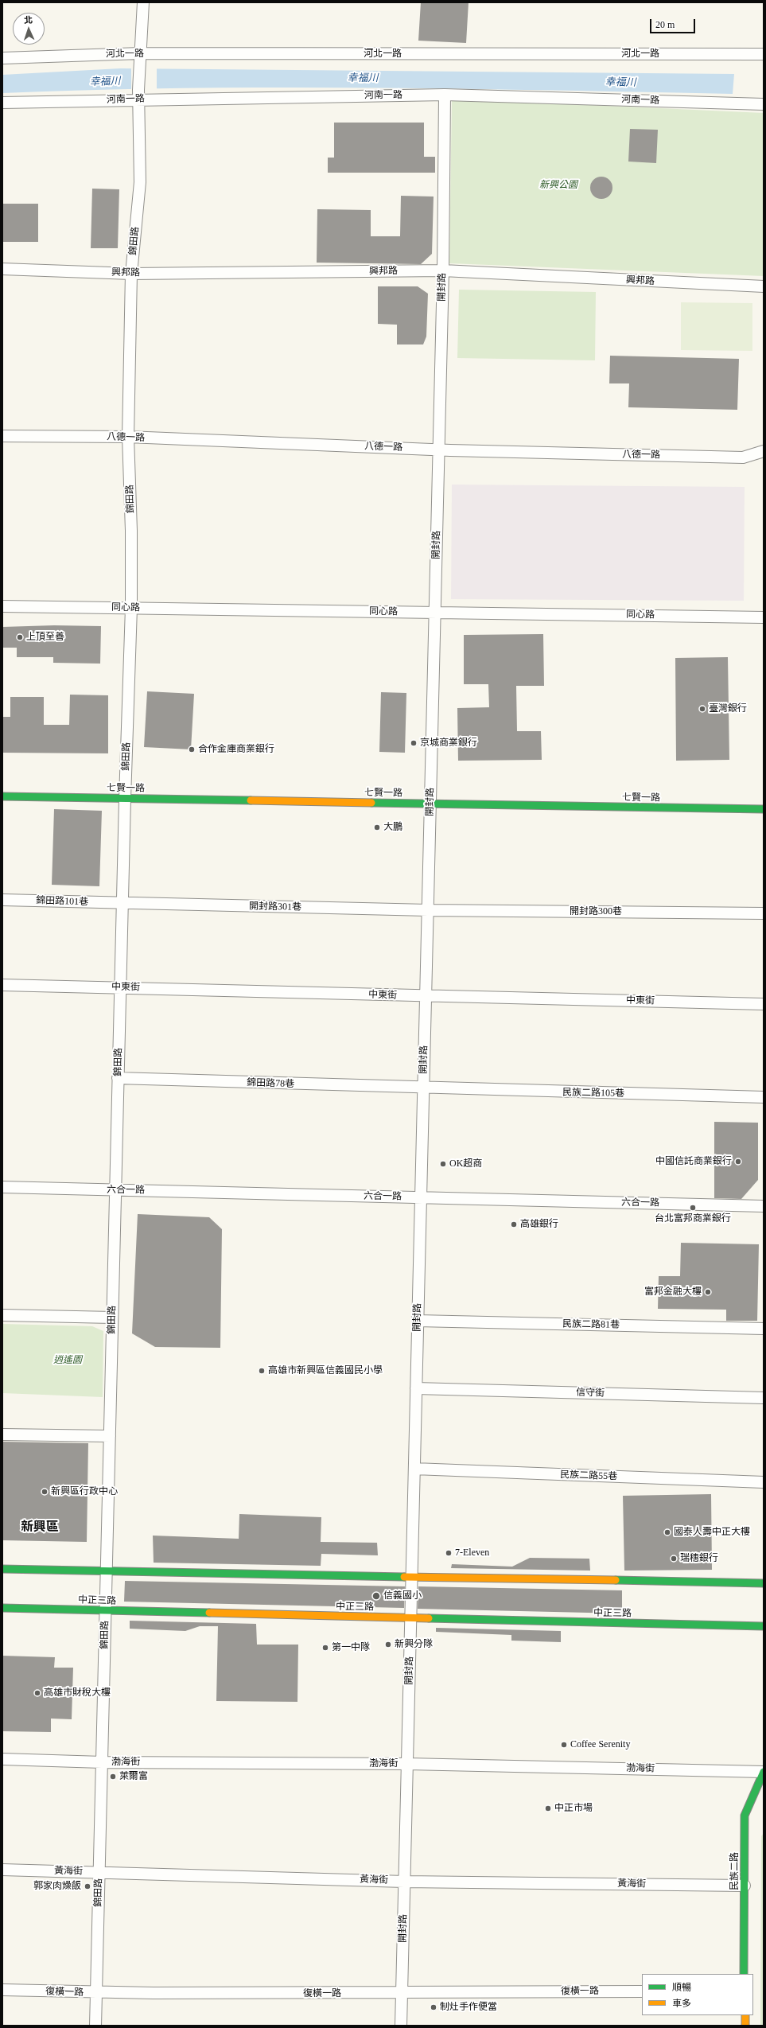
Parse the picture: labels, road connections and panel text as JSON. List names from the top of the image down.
{
  "streets": {
    "street": [
      "河北一路",
      "河南一路",
      "錦田路",
      "興邦路",
      "開封路",
      "八德一路",
      "同心路",
      "七賢一路",
      "錦田路101巷",
      "開封路301巷",
      "開封路300巷",
      "中東街",
      "錦田路78巷",
      "民族二路105巷",
      "六合一路",
      "民族二路81巷",
      "信守街",
      "民族二路55巷",
      "中正三路",
      "渤海街",
      "黃海街",
      "民族二路",
      "復橫一路"
    ]
  },
  "crossings": [
    ["河北一路", "錦田路"],
    ["河南一路", "錦田路"],
    ["河南一路", "開封路"],
    ["錦田路", "興邦路"],
    ["錦田路", "八德一路"],
    ["錦田路", "同心路"],
    ["錦田路", "七賢一路"],
    ["錦田路", "錦田路101巷"],
    ["錦田路", "開封路301巷"],
    ["錦田路", "中東街"],
    ["錦田路", "錦田路78巷"],
    ["錦田路", "六合一路"],
    ["錦田路", "中正三路"],
    ["錦田路", "渤海街"],
    ["錦田路", "黃海街"],
    ["錦田路", "復橫一路"],
    ["興邦路", "開封路"],
    ["開封路", "八德一路"],
    ["開封路", "同心路"],
    ["開封路", "七賢一路"],
    ["開封路", "開封路301巷"],
    ["開封路", "開封路300巷"],
    ["開封路", "中東街"],
    ["開封路", "錦田路78巷"],
    ["開封路", "民族二路105巷"],
    ["開封路", "六合一路"],
    ["開封路", "民族二路81巷"],
    ["開封路", "信守街"],
    ["開封路", "民族二路55巷"],
    ["開封路", "中正三路"],
    ["開封路", "渤海街"],
    ["開封路", "黃海街"],
    ["開封路", "復橫一路"],
    ["錦田路101巷", "開封路301巷"],
    ["開封路301巷", "開封路300巷"],
    ["錦田路78巷", "民族二路105巷"],
    ["渤海街", "民族二路"],
    ["黃海街", "民族二路"]
  ],
  "districts": ["新興區"],
  "water": ["幸福川"],
  "parks": ["新興公園", "逍遙園"],
  "places": [
    "上頂至善",
    "臺灣銀行",
    "京城商業銀行",
    "合作金庫商業銀行",
    "大鵬",
    "中國信託商業銀行",
    "OK超商",
    "台北富邦商業銀行",
    "高雄銀行",
    "富邦金融大樓",
    "高雄市新興區信義國民小學",
    "新興區行政中心",
    "國泰人壽中正大樓",
    "7-Eleven",
    "瑞穗銀行",
    "信義國小",
    "新興分隊",
    "第一中隊",
    "高雄市財稅大樓",
    "Coffee Serenity",
    "萊爾富",
    "中正市場",
    "郭家肉燥飯",
    "制灶手作便當"
  ],
  "legend": ["順暢", "車多"],
  "scale_bar": "20 m",
  "north": "top"
}
